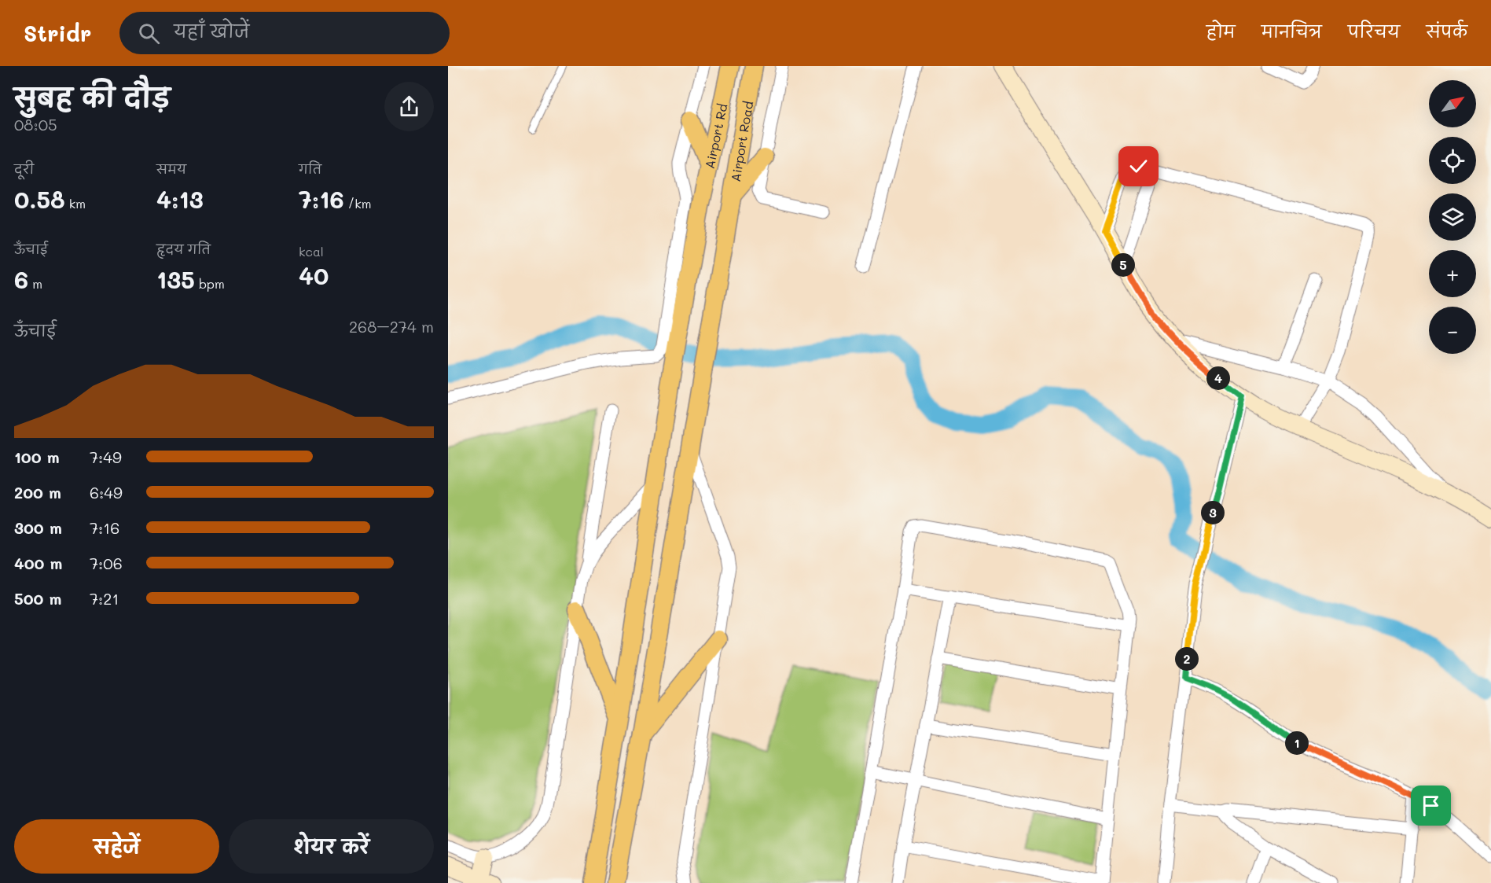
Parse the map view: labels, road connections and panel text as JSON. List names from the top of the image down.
{
  "streets": {
    "main road": ["Airport Rd", "Airport Road"]
  },
  "north": "top right",
  "page": {
    "header": "Stridr",
    "search": "यहाँ खोजें",
    "nav": [
      "होम",
      "मानचित्र",
      "परिचय",
      "संपर्क"
    ],
    "heading": ["सुबह की दौड़", "08:05"],
    "map_buttons": ["+", "−"],
    "stats": [
      ["दूरी", "0.58 km"],
      ["समय", "4:13"],
      ["गति", "7:16 /km"],
      ["ऊँचाई", "6 m"],
      ["हृदय गति", "135 bpm"],
      ["kcal", "40"]
    ],
    "pins": [
      "5",
      "4",
      "3",
      "2",
      "1"
    ],
    "chart": ["ऊँचाई", "268–274 m"],
    "list": [
      {
        "name": "100 m",
        "note": "7:49"
      },
      {
        "name": "200 m",
        "note": "6:49"
      },
      {
        "name": "300 m",
        "note": "7:16"
      },
      {
        "name": "400 m",
        "note": "7:06"
      },
      {
        "name": "500 m",
        "note": "7:21"
      }
    ],
    "buttons": ["सहेजें", "शेयर करें"]
  }
}
